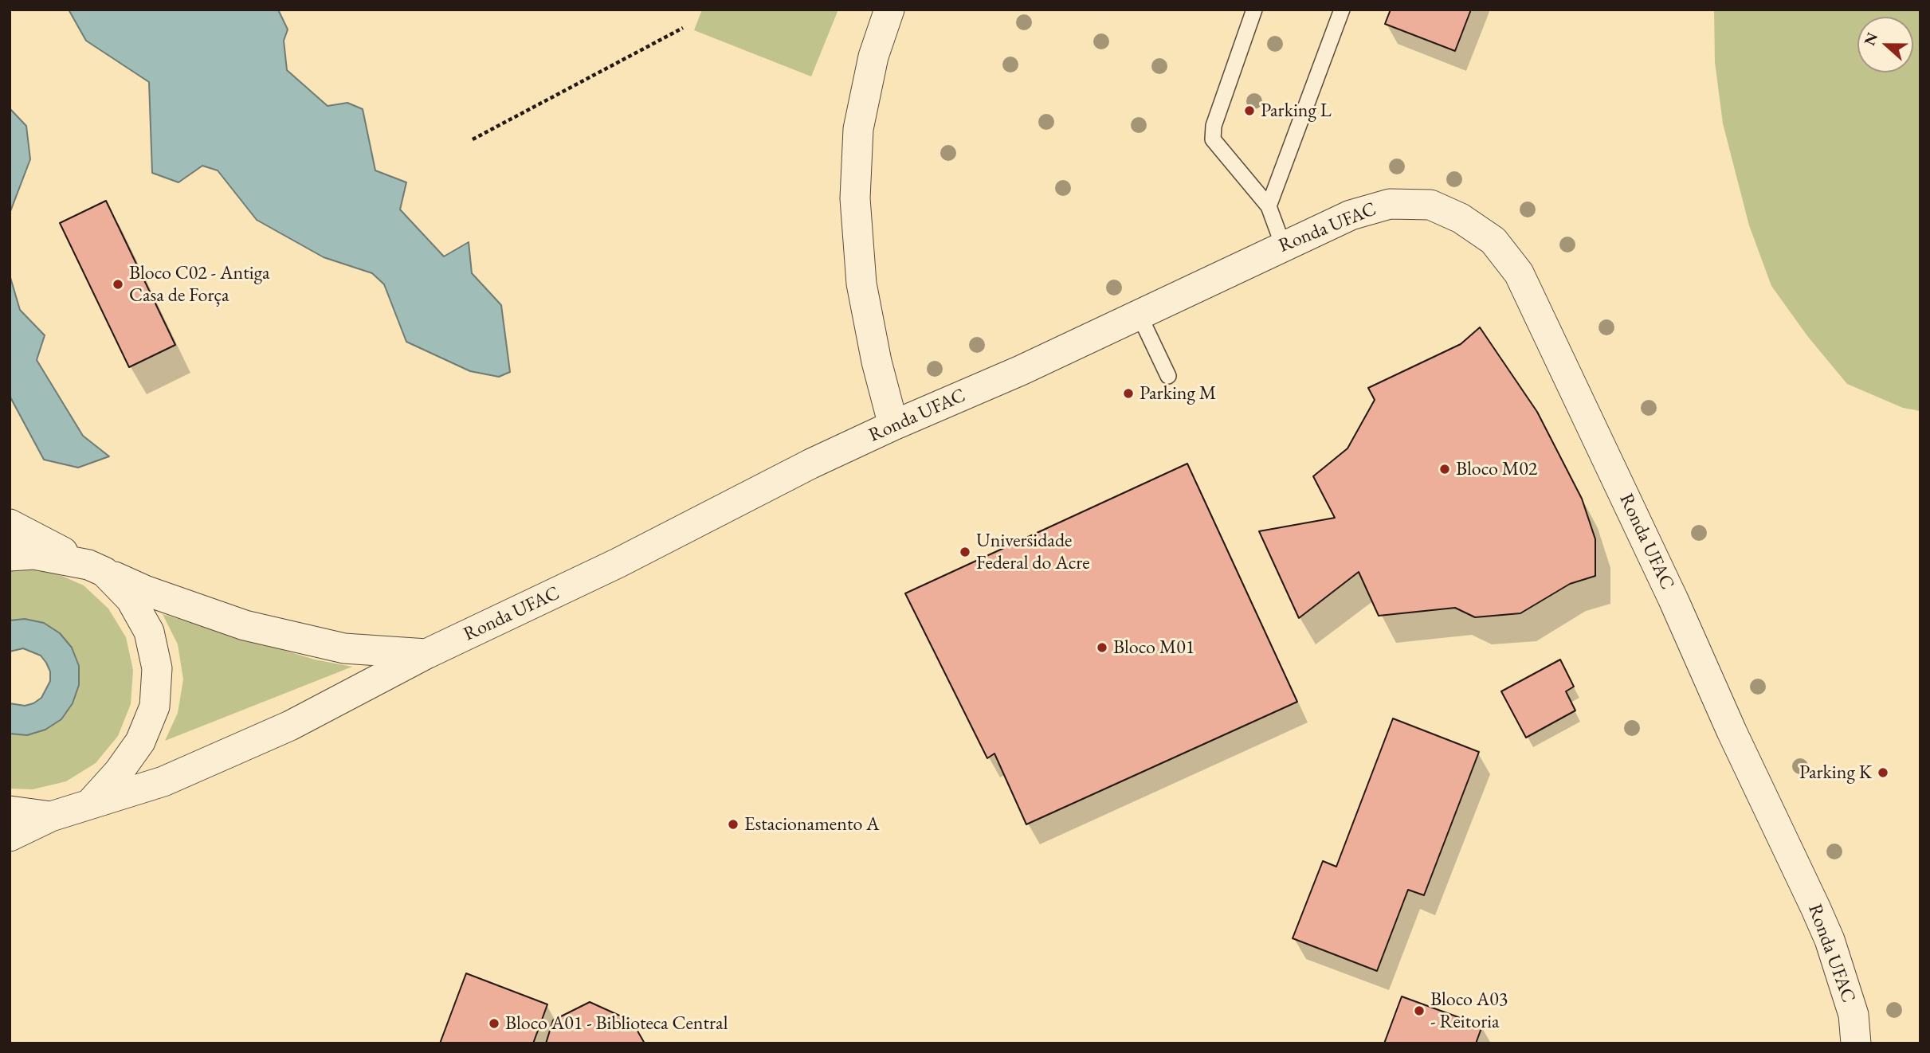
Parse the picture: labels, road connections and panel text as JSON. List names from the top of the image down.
{
  "streets": {
    "street": ["Ronda UFAC"]
  },
  "places": [
    "Parking L",
    "Bloco C02 - Antiga Casa de Força",
    "Parking M",
    "Bloco M02",
    "Universidade Federal do Acre",
    "Bloco M01",
    "Parking K",
    "Estacionamento A",
    "Bloco A03 - Reitoria",
    "Bloco A01 - Biblioteca Central"
  ],
  "north": "left"
}
